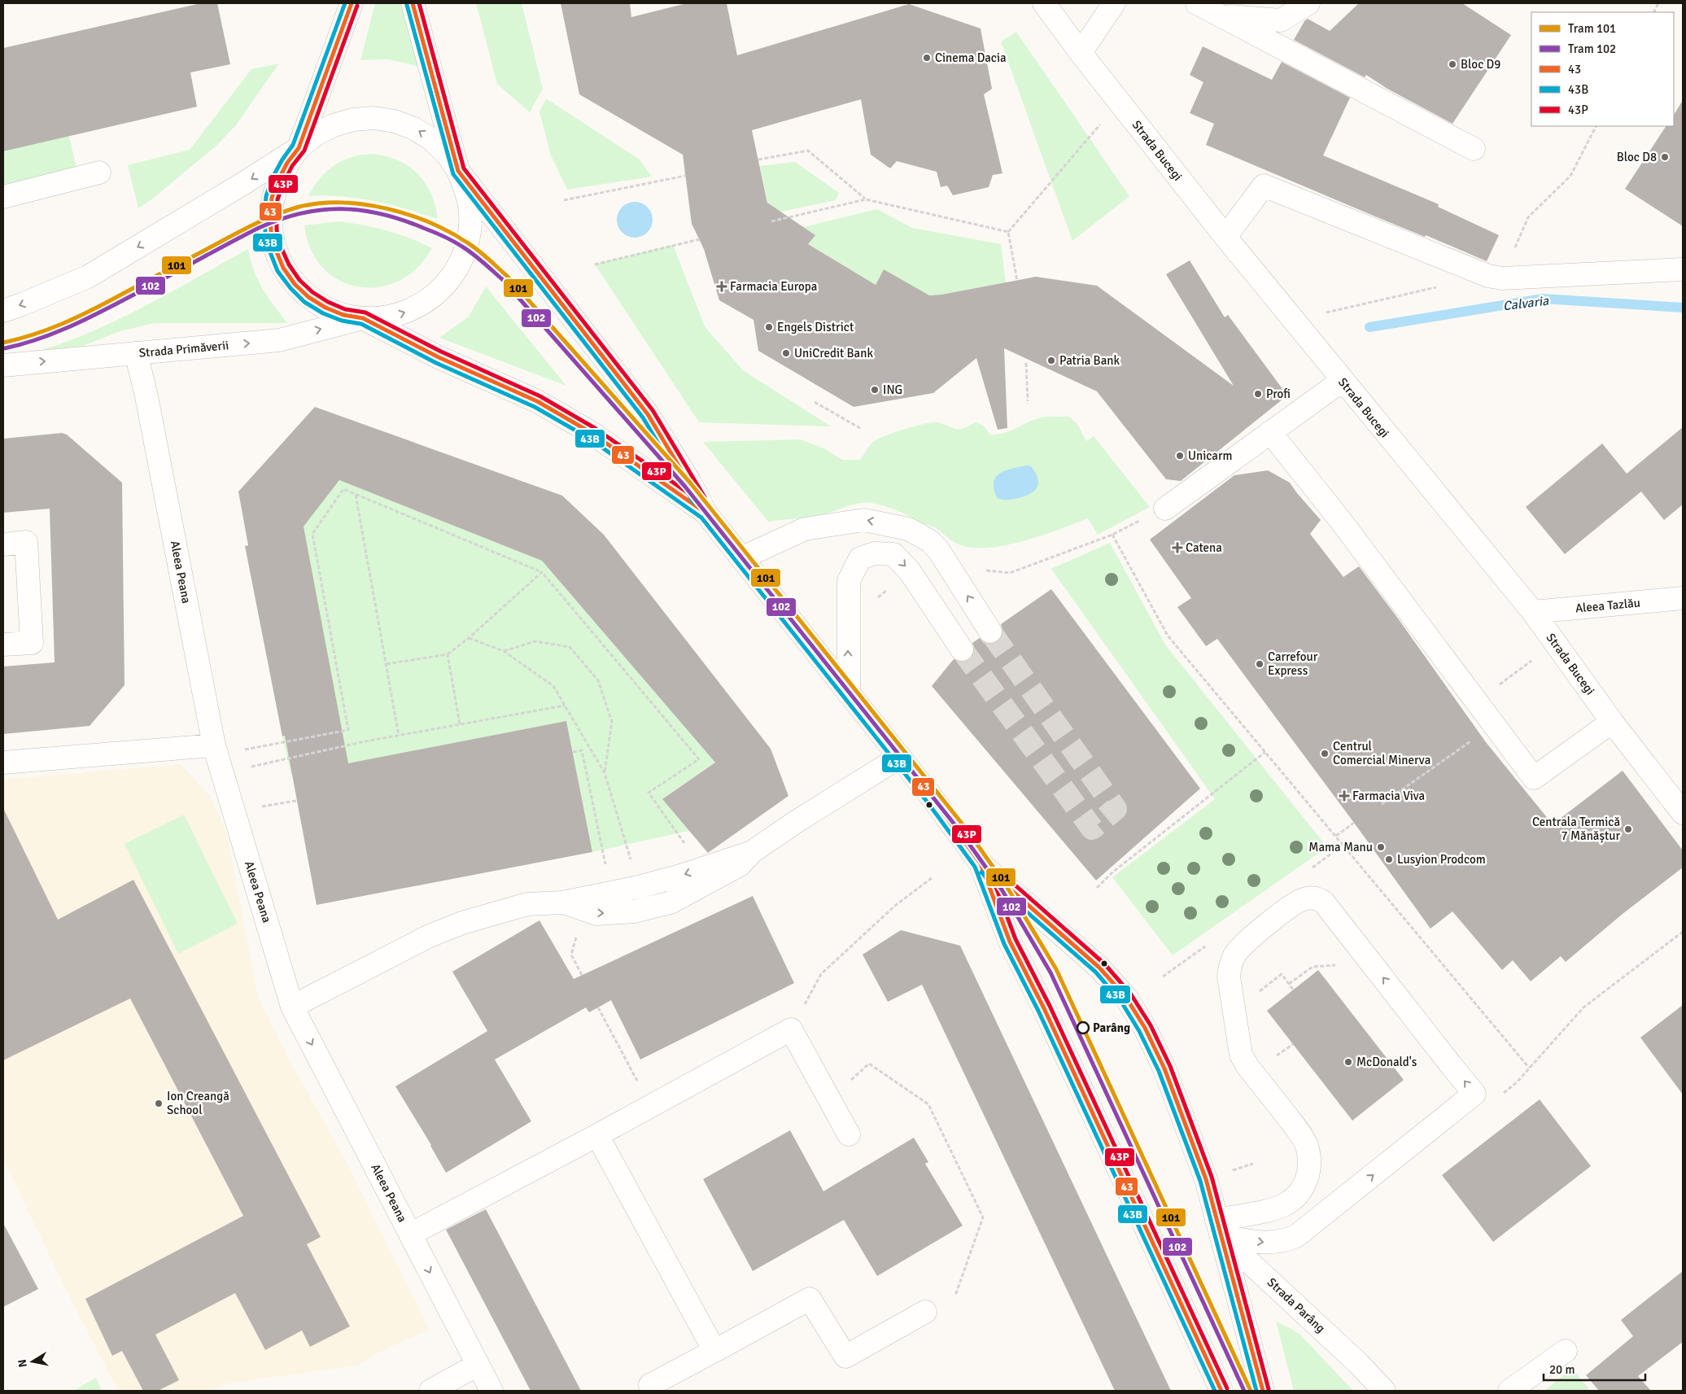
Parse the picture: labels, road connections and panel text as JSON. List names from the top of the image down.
{
  "streets": {
    "main road": [
      "Strada Bucegi",
      "Strada Primăverii",
      "Aleea Peana",
      "Aleea Tazlău",
      "Strada Parâng"
    ]
  },
  "crossings": [
    ["Strada Bucegi", "Aleea Tazlău"],
    ["Strada Primăverii", "Aleea Peana"],
    ["Strada Primăverii", "Strada Parâng"]
  ],
  "one_way": ["Aleea Peana"],
  "water": ["Calvaria"],
  "places": {
    "other": [
      "Cinema Dacia",
      "Bloc D9",
      "Bloc D8",
      "Engels District",
      "UniCredit Bank",
      "Patria Bank",
      "ING",
      "Profi",
      "Unicarm",
      "Carrefour Express",
      "Centrul Comercial Minerva",
      "Centrala Termică 7 Mănăștur",
      "Mama Manu",
      "Lusyion Prodcom",
      "Parâng",
      "McDonald's",
      "Ion Creangă School"
    ],
    "health": ["Farmacia Europa", "Catena", "Farmacia Viva"]
  },
  "lines": [
    "transit line 43",
    "transit line 43B",
    "transit line 43P",
    "tram line 101",
    "tram line 102"
  ],
  "legend": [
    "Tram 101",
    "Tram 102",
    "43",
    "43B",
    "43P"
  ],
  "scale_bar": "20 m",
  "north": "left"
}
